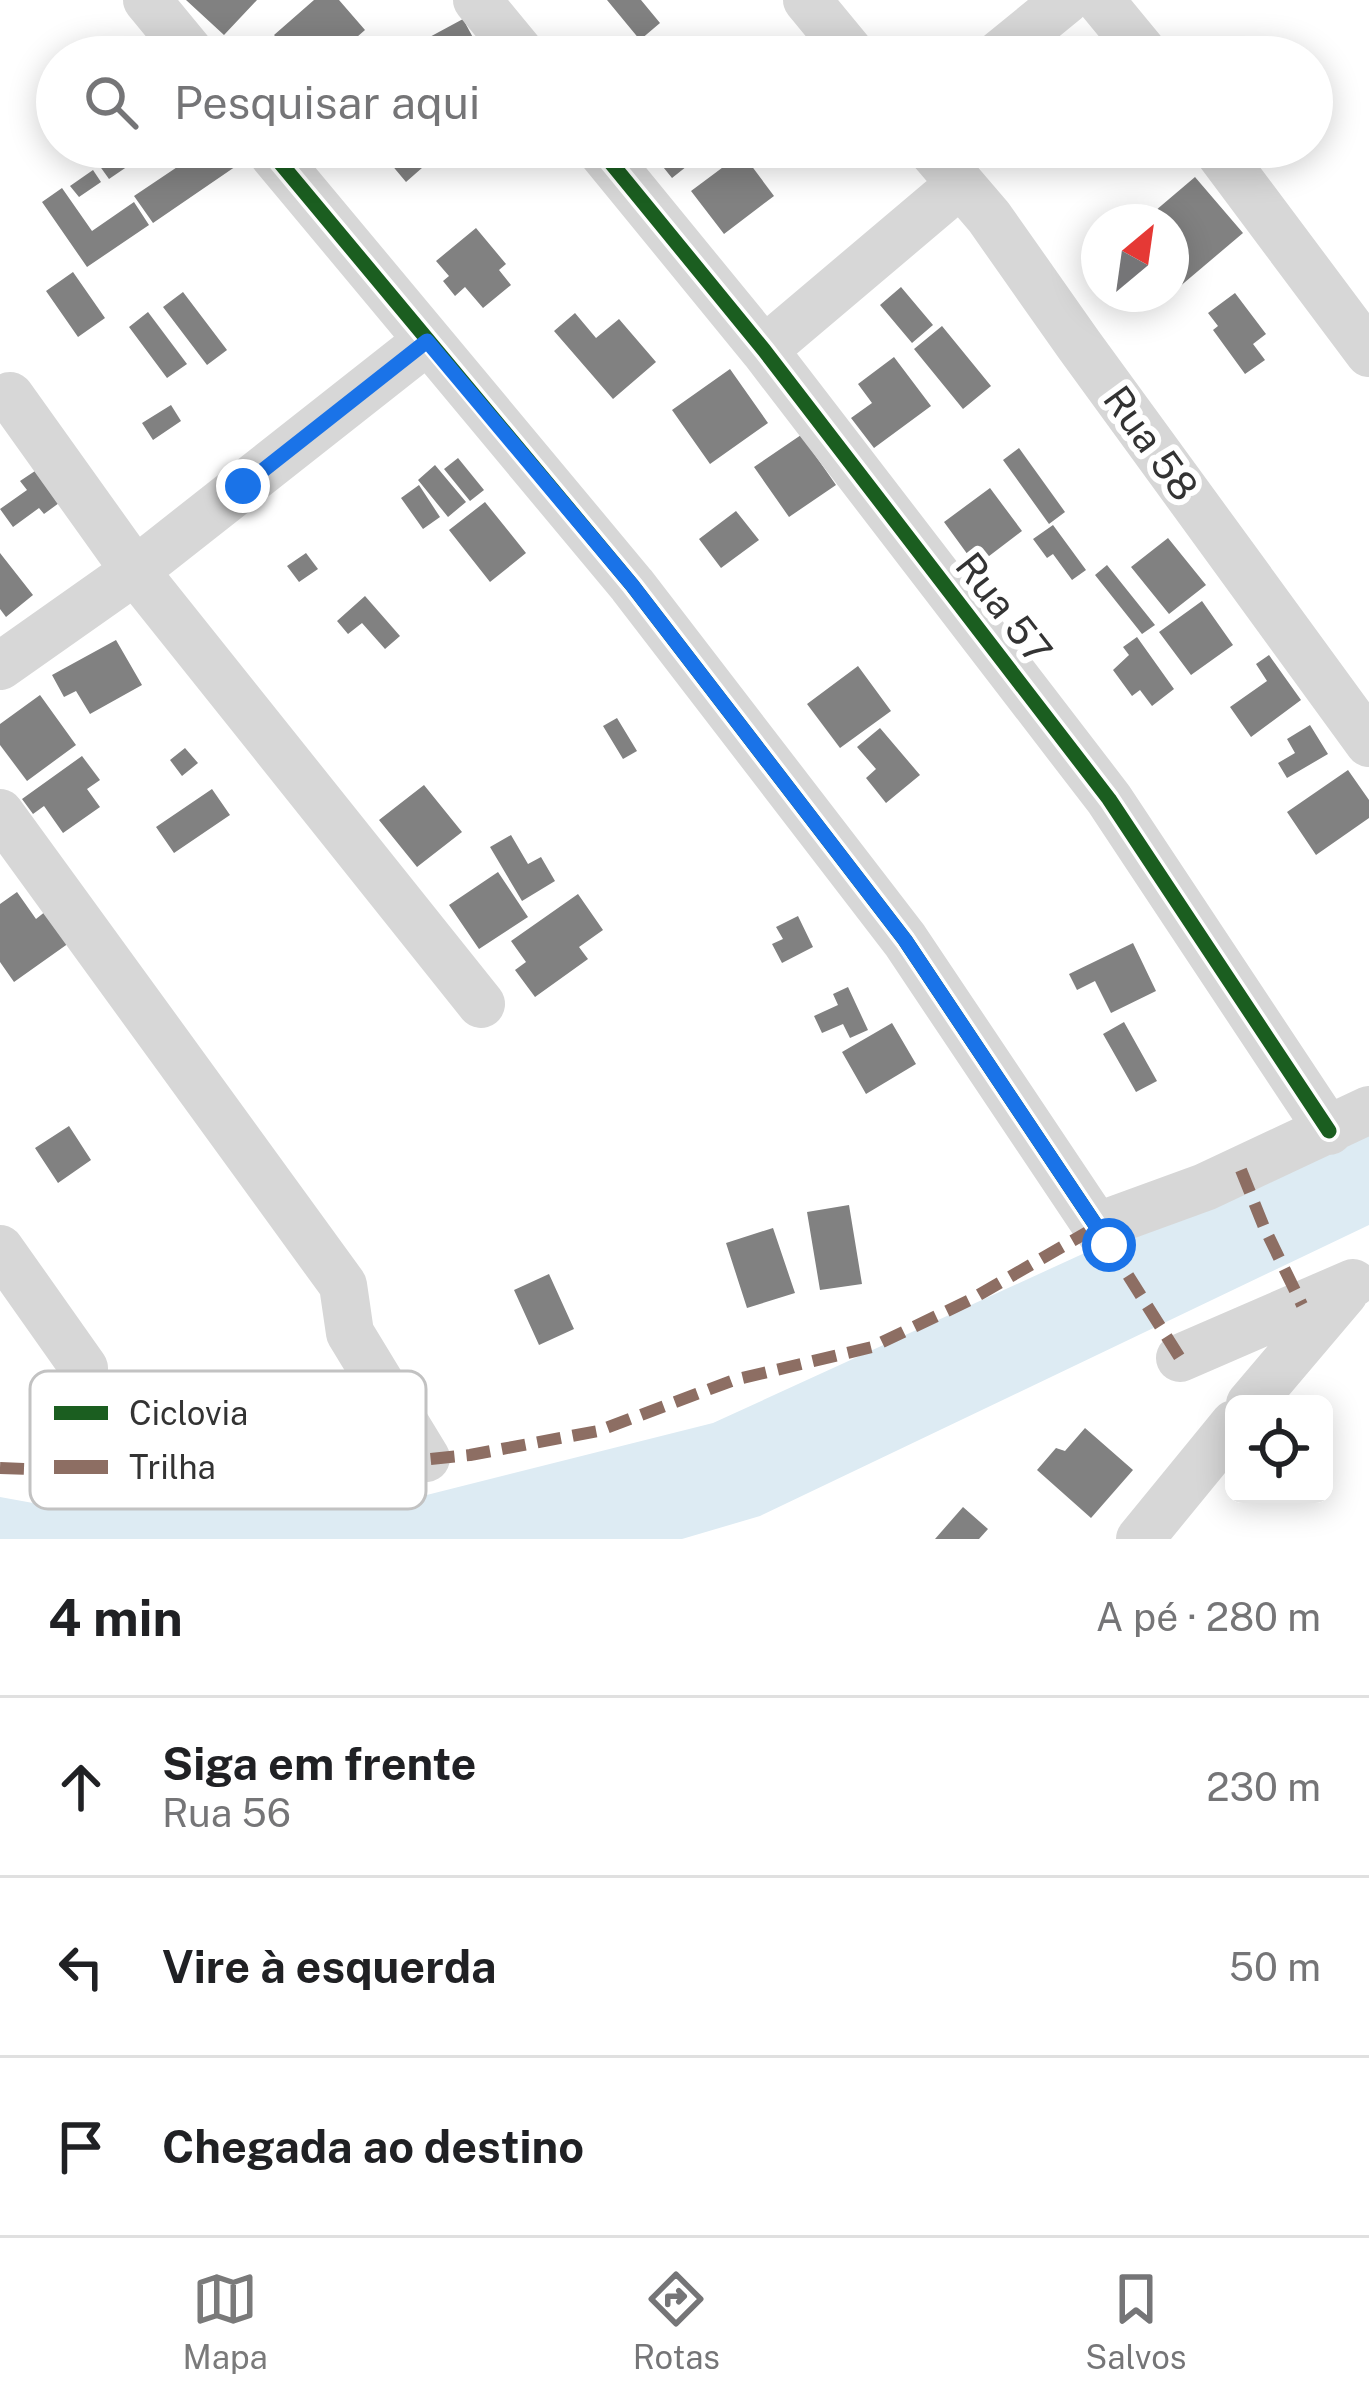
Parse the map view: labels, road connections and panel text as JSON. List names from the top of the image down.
{
  "streets": {
    "street": ["Rua 58", "Rua 57"]
  },
  "legend": ["Ciclovia", "Trilha"],
  "north": "top right",
  "page": {
    "search": "Pesquisar aqui",
    "heading": ["4 min", "A pé · 280 m"],
    "list": [
      ["Siga em frente", "Rua 56", "230 m"],
      ["Vire à esquerda", "50 m"],
      "Chegada ao destino"
    ],
    "nav": ["Mapa", "Rotas", "Salvos"]
  }
}
